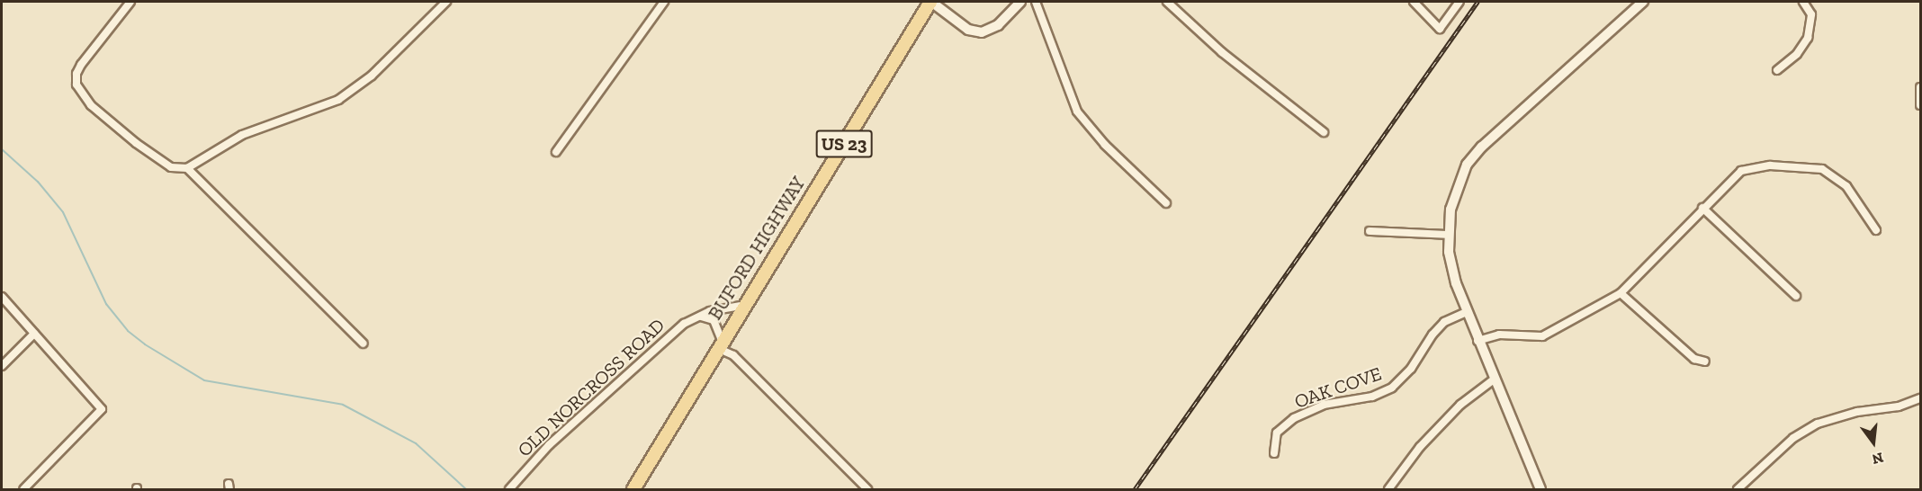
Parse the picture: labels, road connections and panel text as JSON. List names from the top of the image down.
{
  "streets": {
    "main road": ["US 23", "BUFORD HIGHWAY"],
    "street": ["OLD NORCROSS ROAD", "OAK COVE"]
  },
  "crossings": [
    ["BUFORD HIGHWAY", "OLD NORCROSS ROAD"]
  ],
  "north": "bottom"
}
